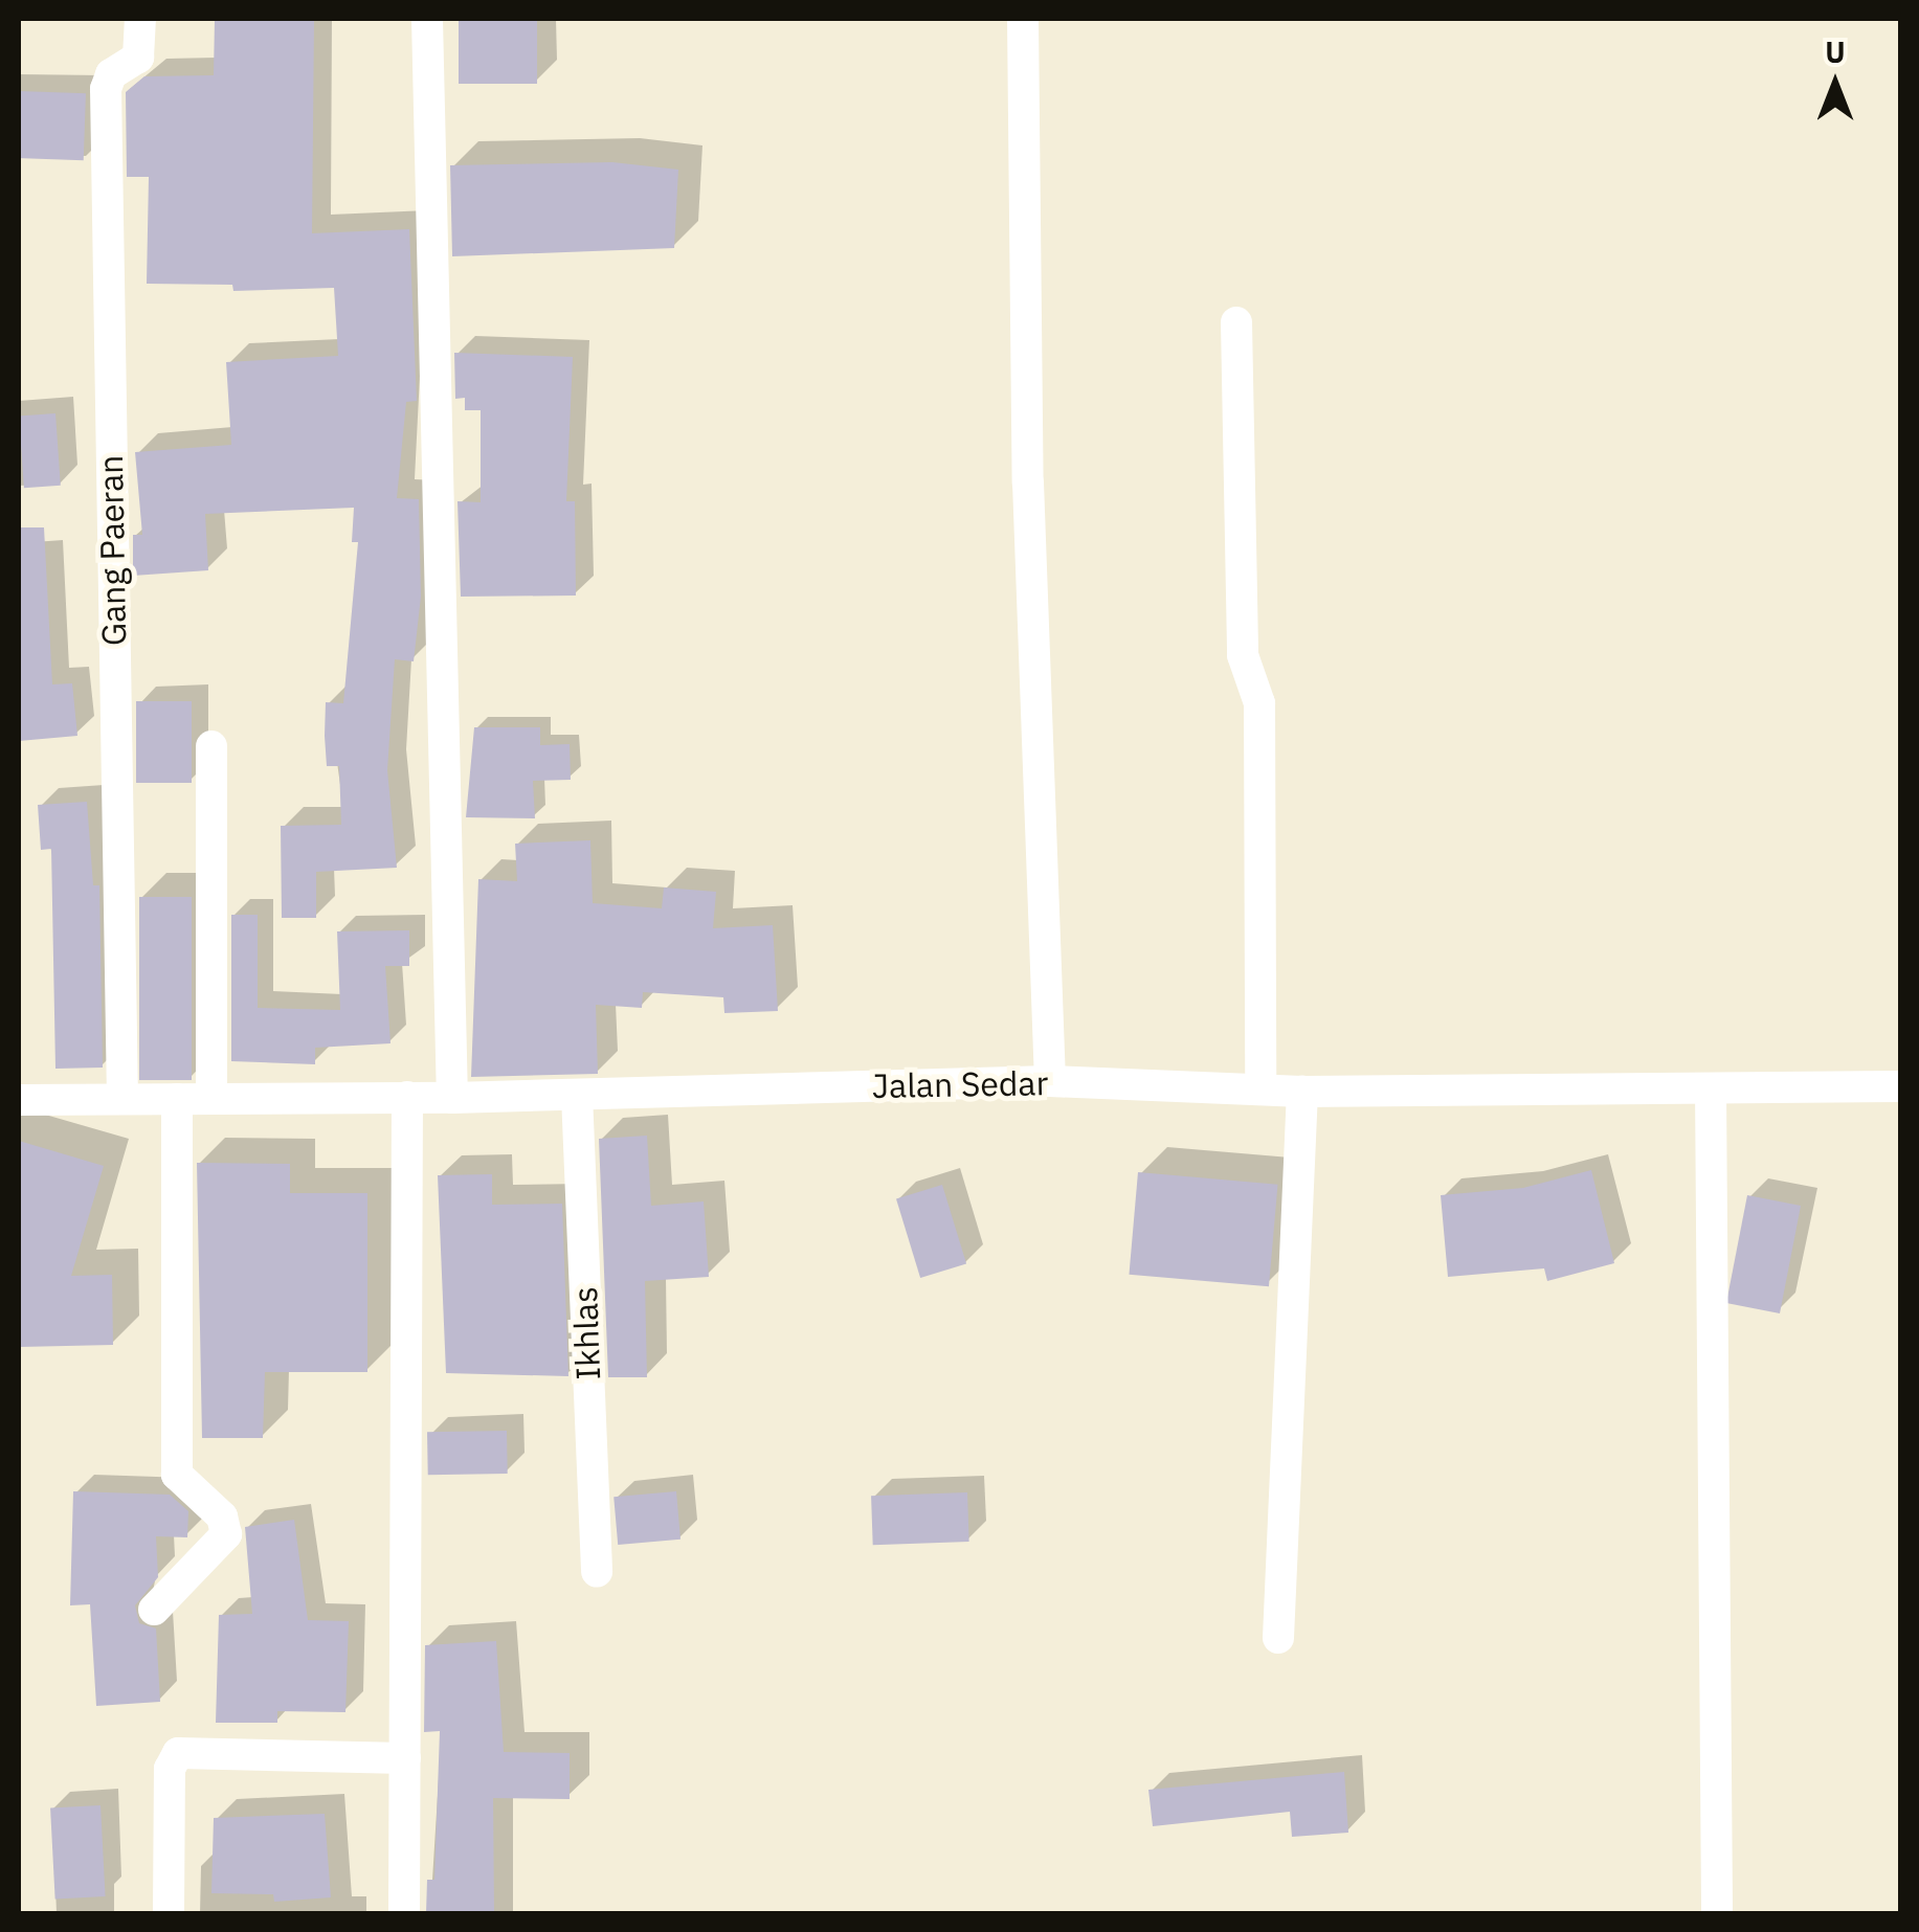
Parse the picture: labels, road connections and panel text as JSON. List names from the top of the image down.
{
  "streets": {
    "street": ["Gang Paeran", "Jalan Sedar", "Ikhlas"]
  },
  "crossings": [
    ["Gang Paeran", "Jalan Sedar"],
    ["Jalan Sedar", "Ikhlas"]
  ],
  "north": "top"
}
